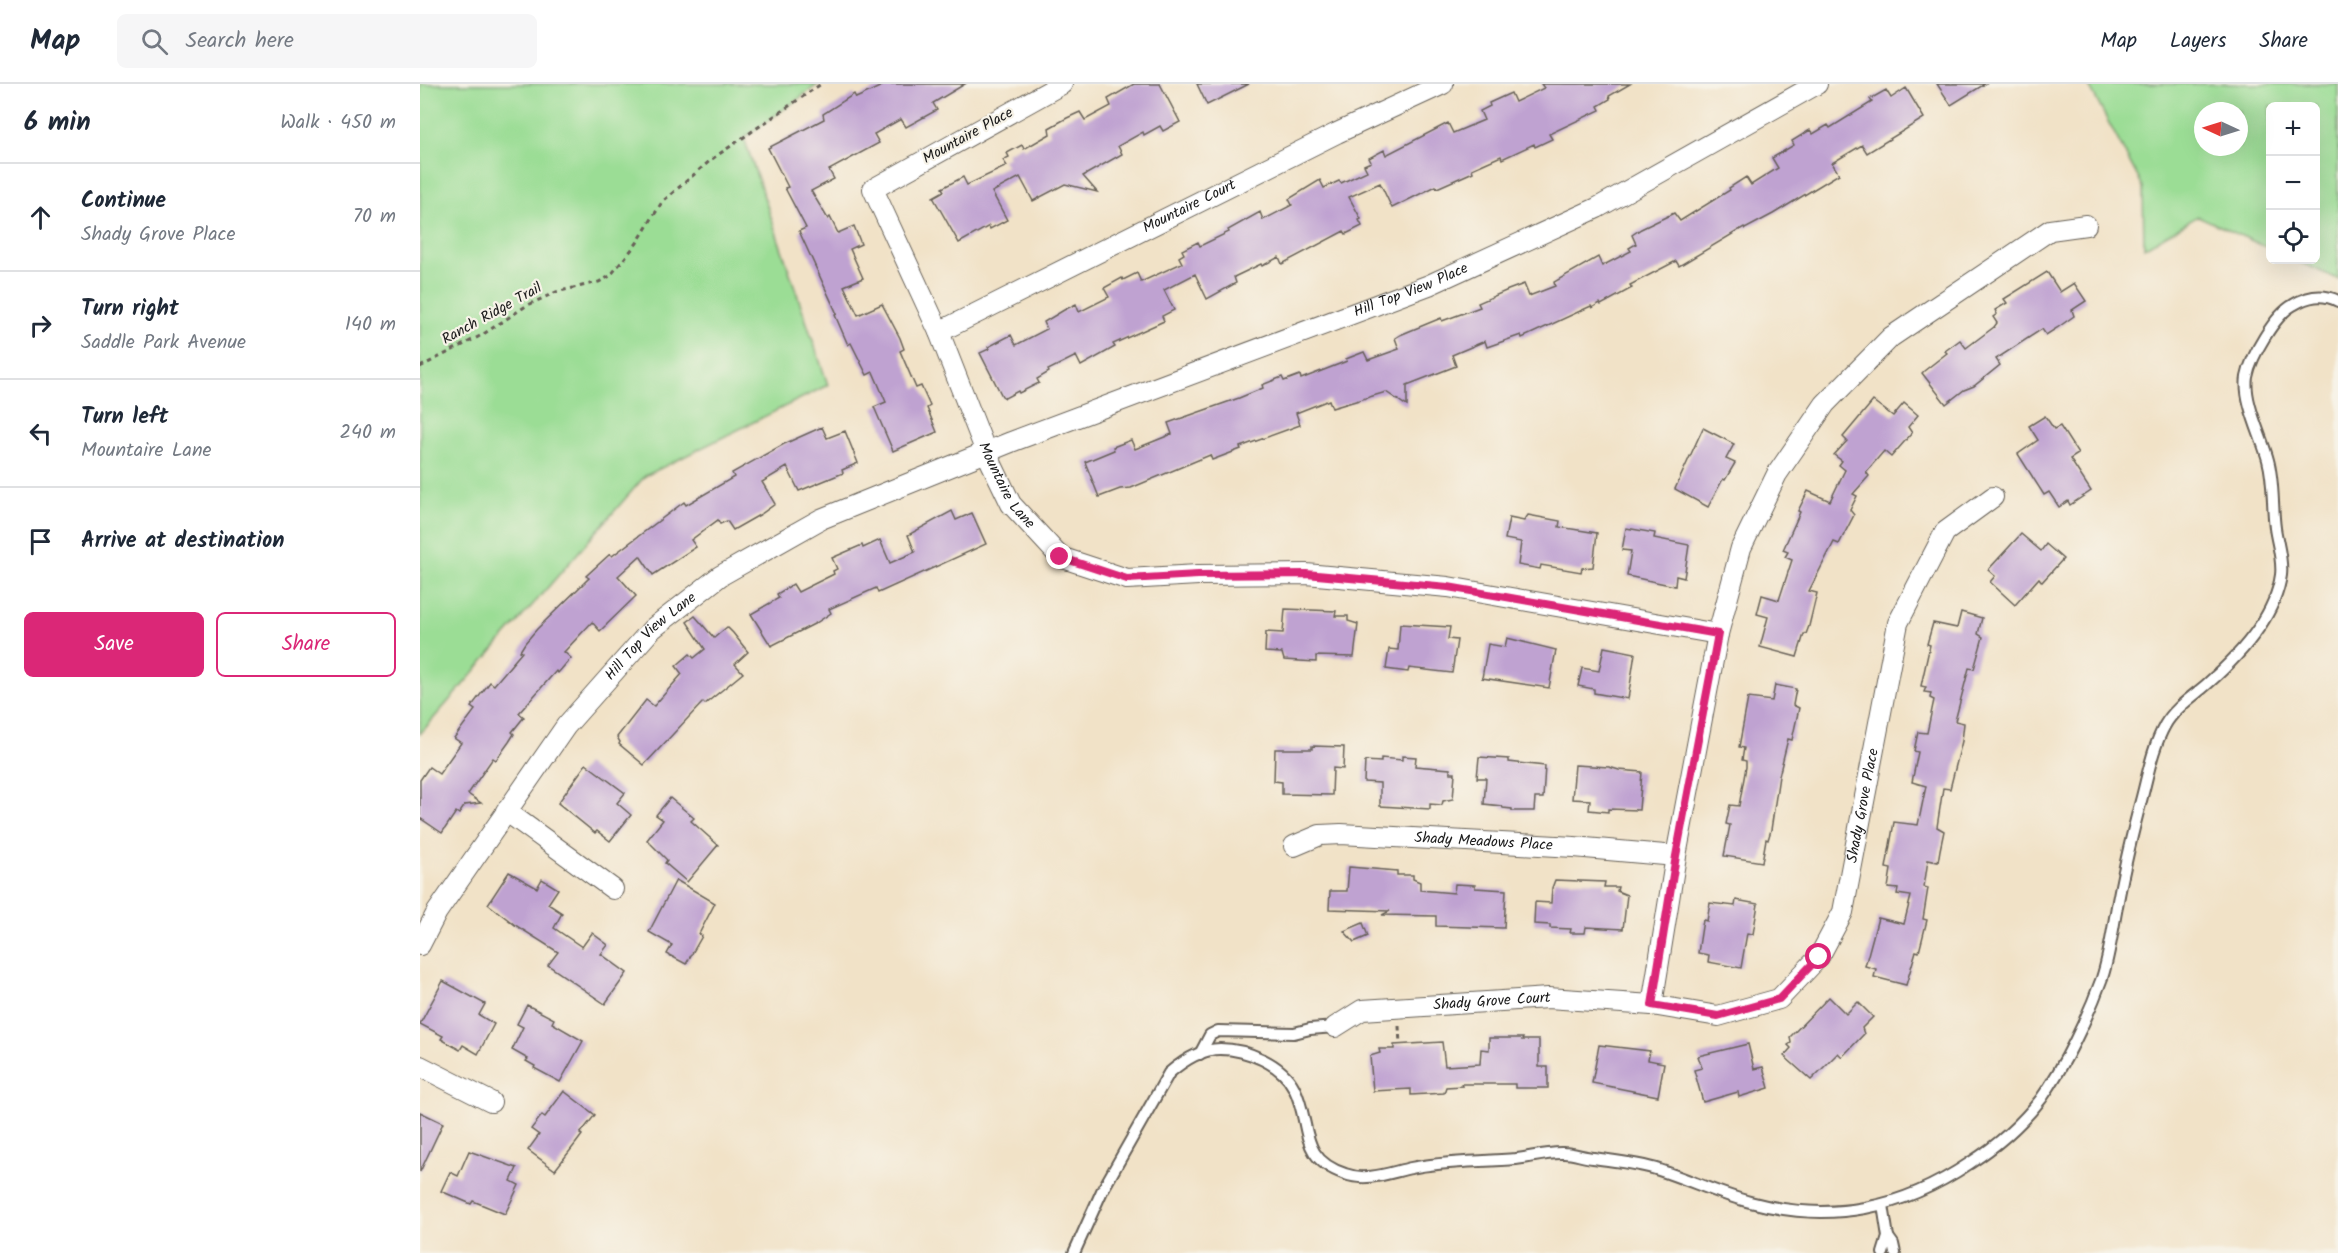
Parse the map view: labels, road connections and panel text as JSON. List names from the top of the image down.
{
  "streets": {
    "street": [
      "Mountaire Place",
      "Mountaire Court",
      "Hill Top View Place",
      "Mountaire Lane",
      "Hill Top View Lane",
      "Shady Grove Place",
      "Shady Meadows Place",
      "Shady Grove Court"
    ],
    "path": ["Ranch Ridge Trail"]
  },
  "crossings": [
    ["Mountaire Place", "Mountaire Lane"],
    ["Mountaire Court", "Mountaire Lane"],
    ["Hill Top View Place", "Mountaire Lane"],
    ["Hill Top View Place", "Hill Top View Lane"],
    ["Mountaire Lane", "Hill Top View Lane"],
    ["Shady Grove Place", "Shady Grove Court"]
  ],
  "north": "left",
  "page": {
    "header": "Map",
    "search": "Search here",
    "nav": ["Map", "Layers", "Share"],
    "heading": ["6 min", "Walk · 450 m"],
    "map_buttons": ["+", "−"],
    "list": [
      ["Continue", "Shady Grove Place", "70 m"],
      ["Turn right", "Saddle Park Avenue", "140 m"],
      ["Turn left", "Mountaire Lane", "240 m"],
      "Arrive at destination"
    ],
    "buttons": ["Save", "Share"]
  }
}
